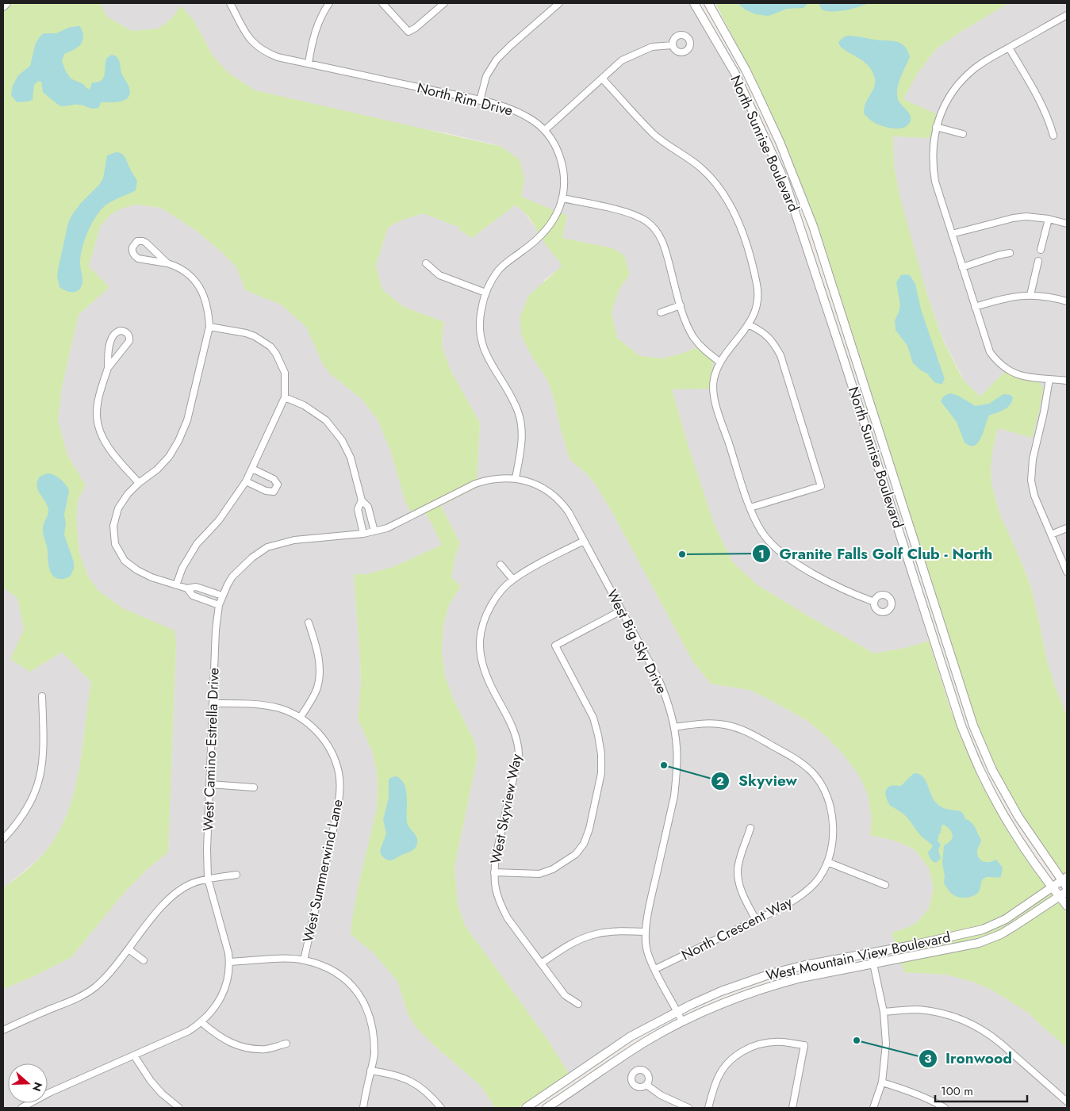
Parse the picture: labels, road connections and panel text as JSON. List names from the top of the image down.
{
  "streets": {
    "street": [
      "North Rim Drive",
      "North Sunrise Boulevard",
      "West Big Sky Drive",
      "West Camino Estrella Drive",
      "West Skyview Way",
      "West Summerwind Lane",
      "North Crescent Way",
      "West Mountain View Boulevard"
    ]
  },
  "crossings": [
    ["North Rim Drive", "West Big Sky Drive"],
    ["North Rim Drive", "West Camino Estrella Drive"],
    ["North Sunrise Boulevard", "West Mountain View Boulevard"],
    ["West Big Sky Drive", "West Camino Estrella Drive"],
    ["West Big Sky Drive", "West Skyview Way"],
    ["West Big Sky Drive", "North Crescent Way"],
    ["West Big Sky Drive", "West Mountain View Boulevard"],
    ["West Camino Estrella Drive", "West Summerwind Lane"]
  ],
  "places": ["Granite Falls Golf Club - North", "Skyview", "Ironwood"],
  "scale_bar": "100 m",
  "north": "right"
}
